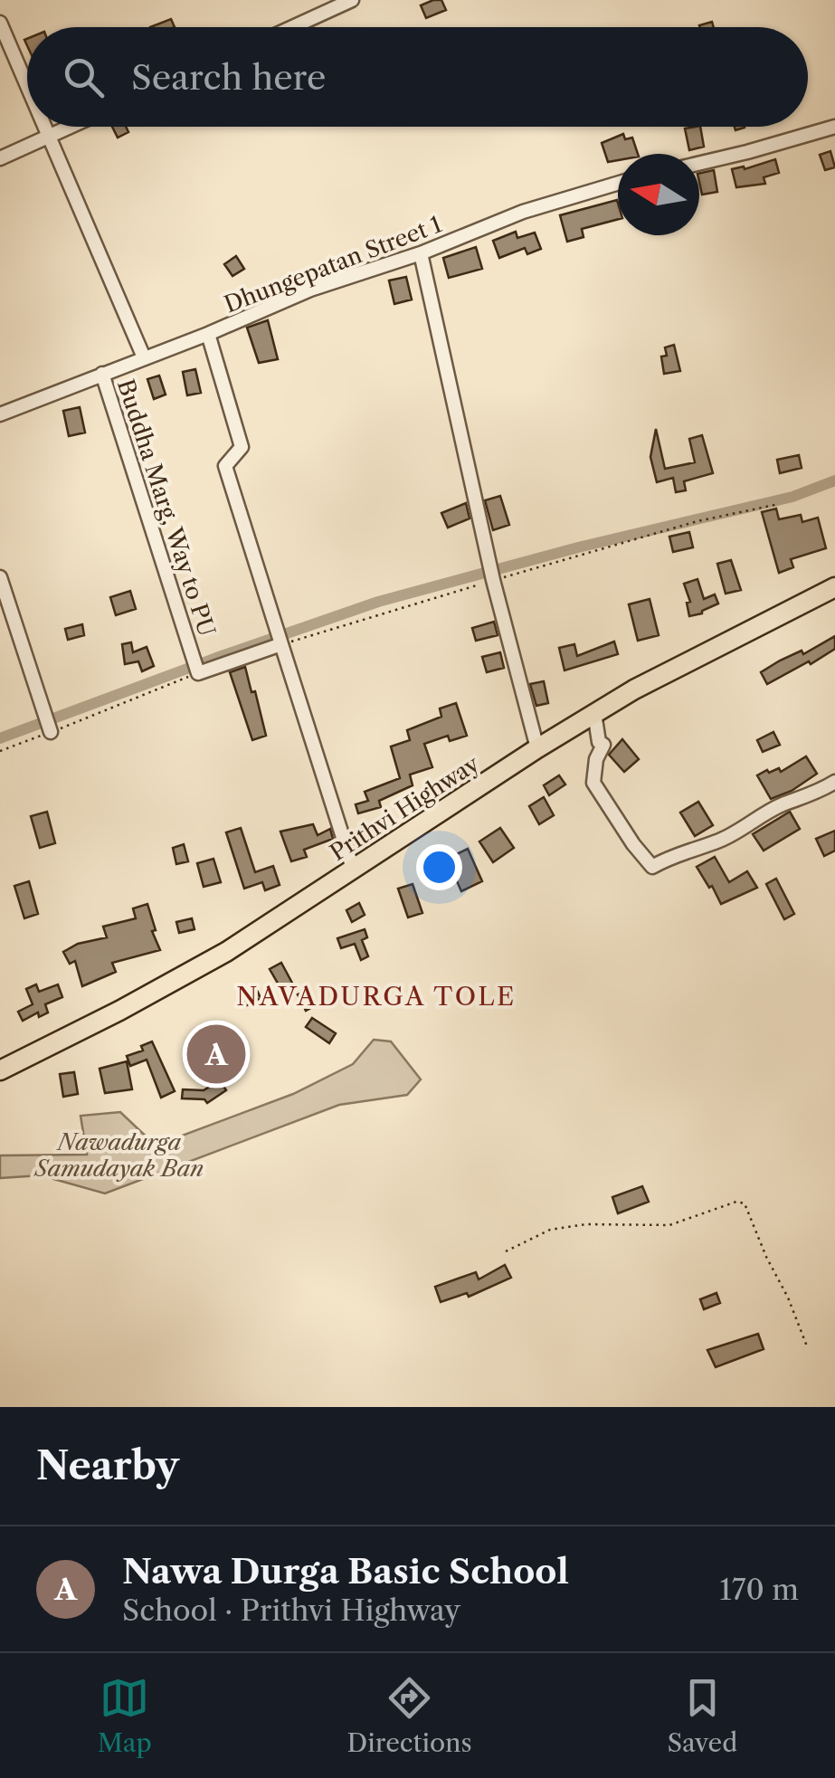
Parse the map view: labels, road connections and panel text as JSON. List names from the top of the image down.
{
  "streets": {
    "highway": ["Prithvi Highway"],
    "street": ["Dhungepatan Street 1", "Buddha Marg, Way to PU"]
  },
  "crossings": [
    ["Dhungepatan Street 1", "Buddha Marg, Way to PU"]
  ],
  "districts": ["NAVADURGA TOLE"],
  "parks": ["Nawadurga Samudayak Ban"],
  "north": "left",
  "page": {
    "search": "Search here",
    "pins": "A",
    "heading": "Nearby",
    "list": [
      {
        "mark": "A",
        "name": "Nawa Durga Basic School",
        "note": "School · Prithvi Highway",
        "value": "170 m"
      }
    ],
    "nav": ["Map", "Directions", "Saved"]
  }
}
